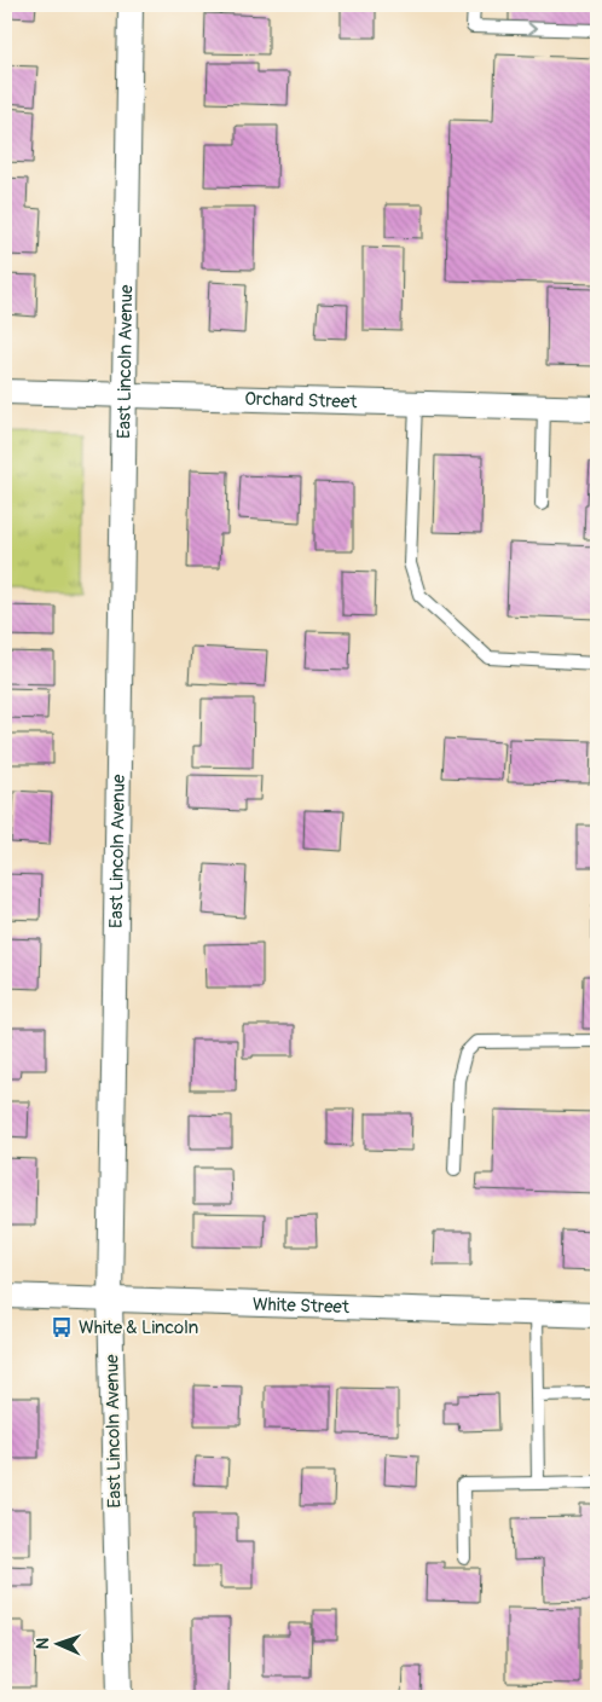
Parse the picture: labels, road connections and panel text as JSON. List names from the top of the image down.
{
  "streets": {
    "street": ["East Lincoln Avenue", "Orchard Street", "White Street"]
  },
  "crossings": [
    ["East Lincoln Avenue", "Orchard Street"],
    ["East Lincoln Avenue", "White Street"]
  ],
  "places": {
    "bus stop": ["White & Lincoln"]
  },
  "north": "left"
}
